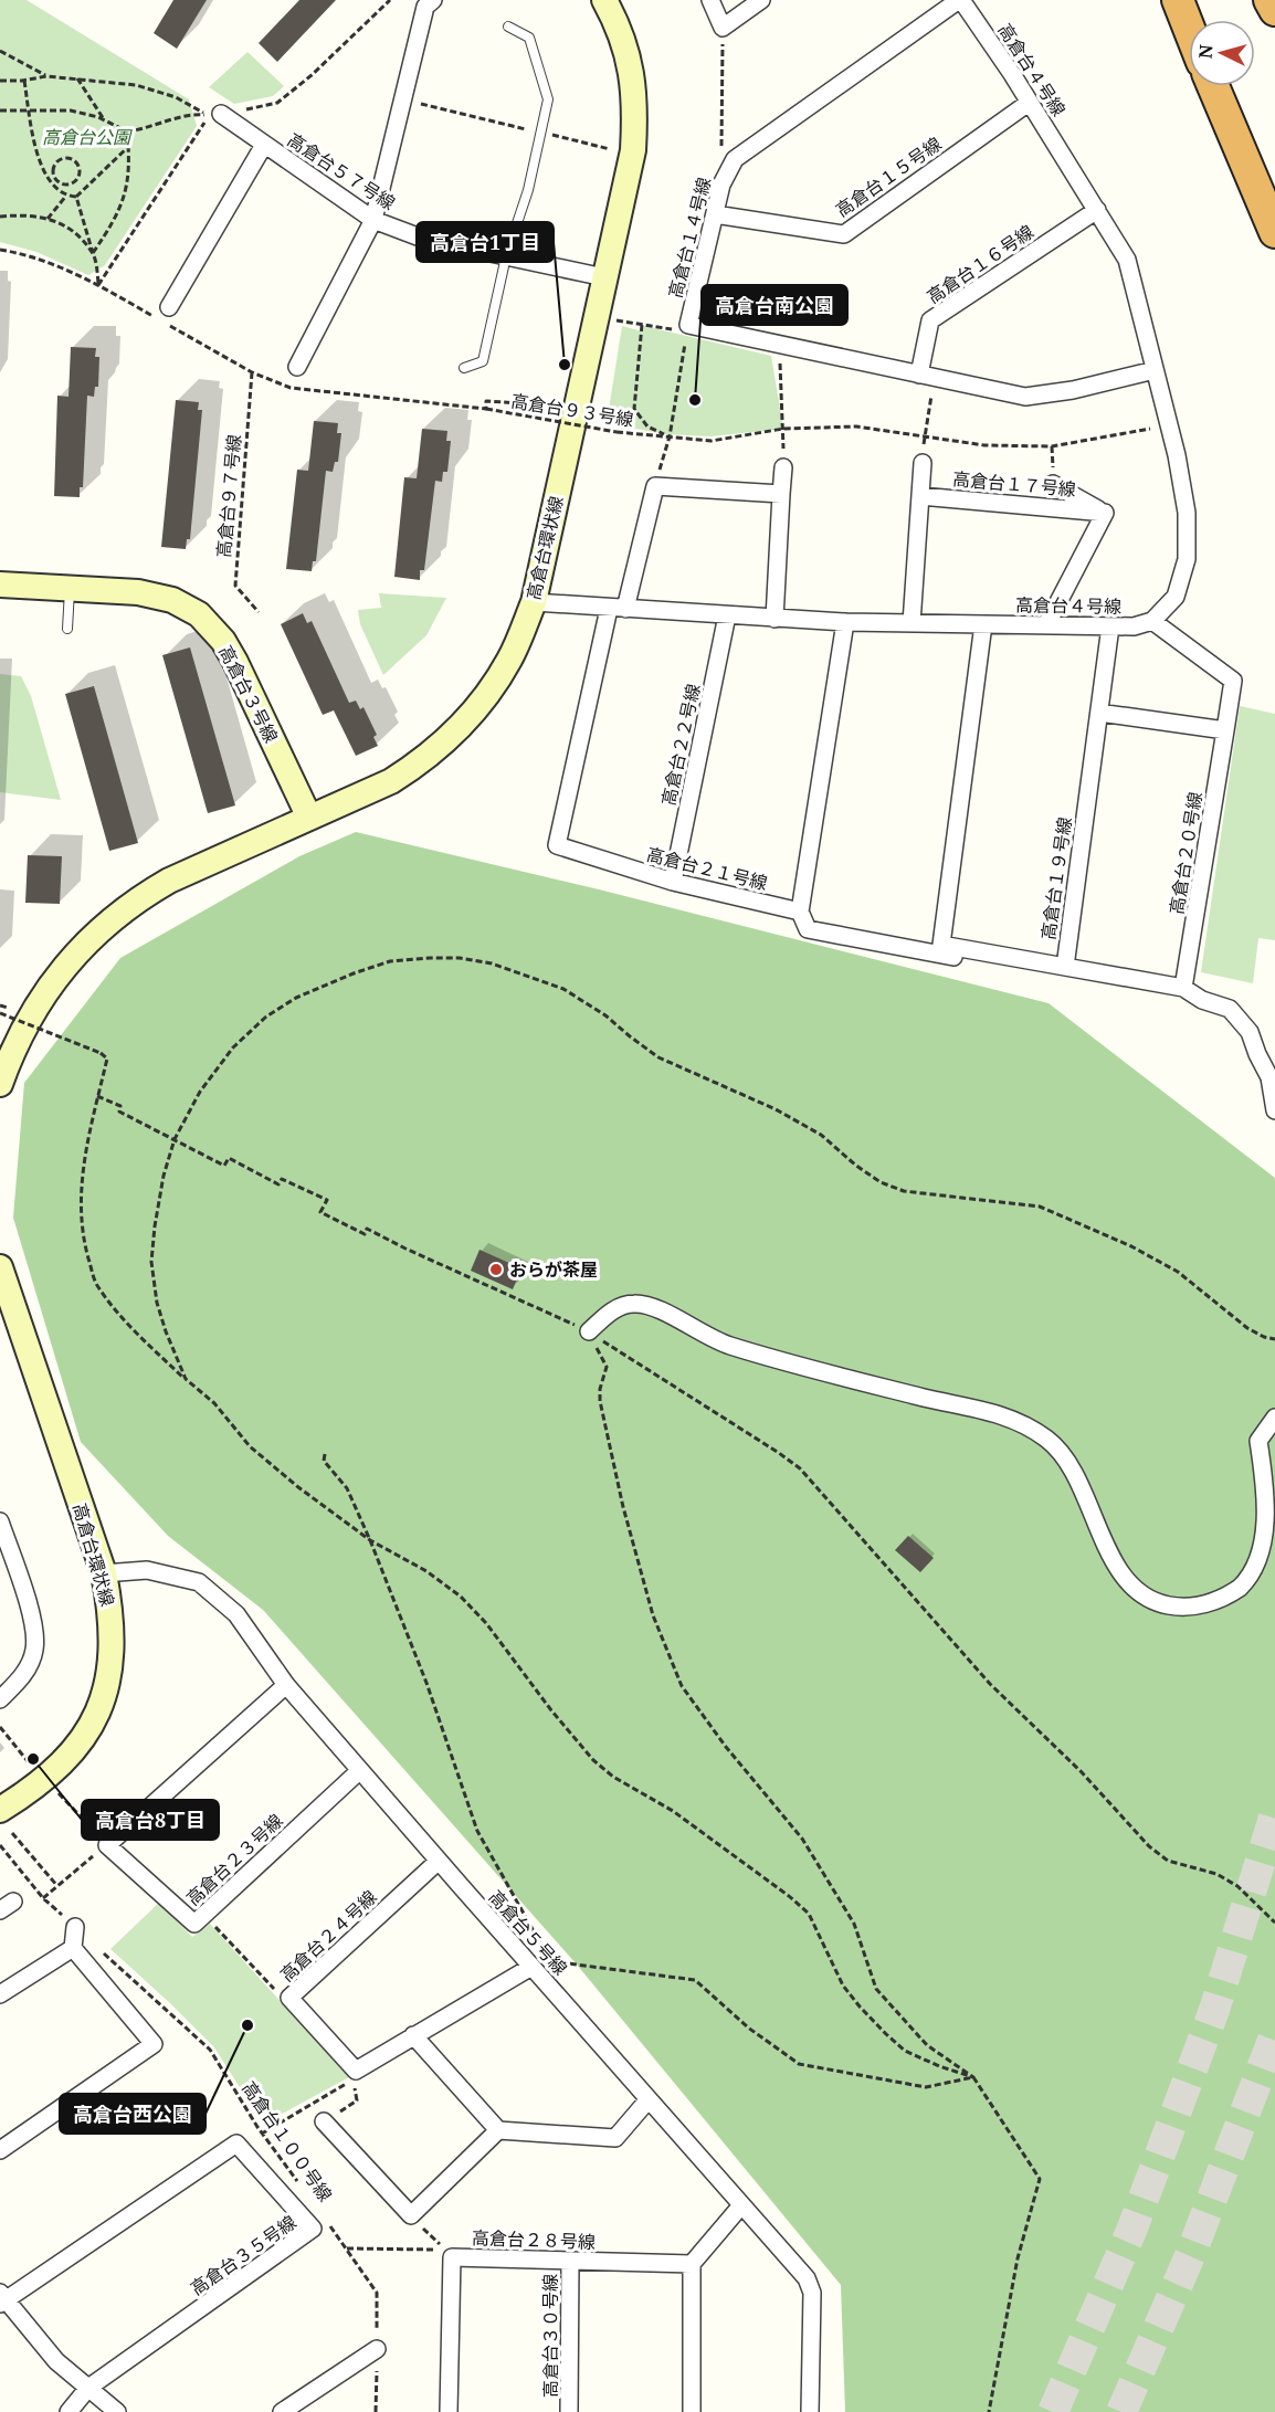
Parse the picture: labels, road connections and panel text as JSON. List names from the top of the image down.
{
  "streets": {
    "street": [
      "高倉台４号線",
      "高倉台５７号線",
      "高倉台１５号線",
      "高倉台１４号線",
      "高倉台１６号線",
      "高倉台１７号線",
      "高倉台環状線",
      "高倉台３号線",
      "高倉台２２号線",
      "高倉台２０号線",
      "高倉台２１号線",
      "高倉台１９号線",
      "高倉台２３号線",
      "高倉台５号線",
      "高倉台２４号線",
      "高倉台２８号線",
      "高倉台３５号線",
      "高倉台３０号線"
    ],
    "path": ["高倉台９３号線", "高倉台９７号線", "高倉台１００号線"]
  },
  "crossings": [
    ["高倉台４号線", "高倉台１５号線"],
    ["高倉台４号線", "高倉台１４号線"],
    ["高倉台４号線", "高倉台１６号線"],
    ["高倉台４号線", "高倉台９３号線"],
    ["高倉台４号線", "高倉台環状線"],
    ["高倉台４号線", "高倉台２２号線"],
    ["高倉台４号線", "高倉台２０号線"],
    ["高倉台４号線", "高倉台２１号線"],
    ["高倉台４号線", "高倉台１９号線"],
    ["高倉台５７号線", "高倉台環状線"],
    ["高倉台１５号線", "高倉台１４号線"],
    ["高倉台１４号線", "高倉台１６号線"],
    ["高倉台９３号線", "高倉台９７号線"],
    ["高倉台環状線", "高倉台３号線"],
    ["高倉台環状線", "高倉台５号線"],
    ["高倉台２２号線", "高倉台２１号線"],
    ["高倉台２３号線", "高倉台５号線"],
    ["高倉台５号線", "高倉台２４号線"],
    ["高倉台２８号線", "高倉台３０号線"]
  ],
  "parks": ["高倉台公園"],
  "places": [
    "高倉台1丁目",
    "高倉台南公園",
    "おらが茶屋",
    "高倉台8丁目",
    "高倉台西公園"
  ],
  "north": "left"
}
